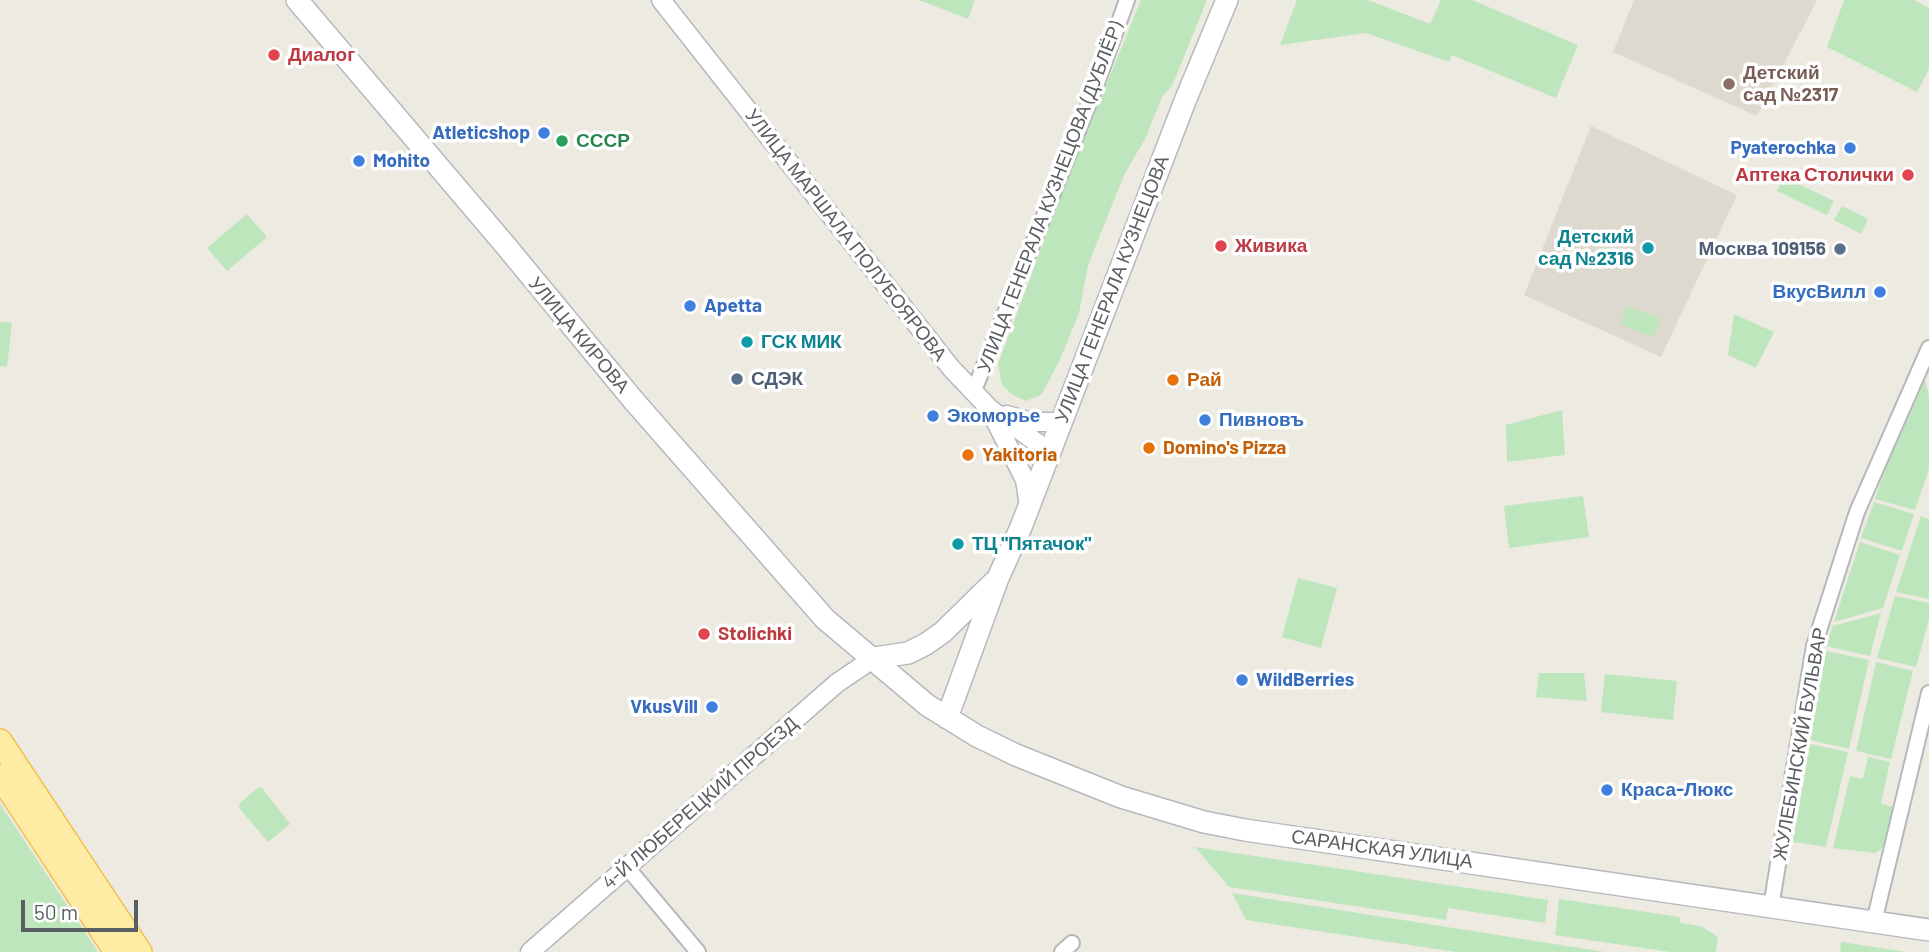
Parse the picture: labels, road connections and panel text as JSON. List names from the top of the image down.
{
  "streets": {
    "main road": ["УЛИЦА ГЕНЕРАЛА КУЗНЕЦОВА", "УЛИЦА КИРОВА", "САРАНСКАЯ УЛИЦА"],
    "street": [
      "УЛИЦА ГЕНЕРАЛА КУЗНЕЦОВА (ДУБЛЁР)",
      "УЛИЦА МАРШАЛА ПОЛУБОЯРОВА",
      "ЖУЛЕБИНСКИЙ БУЛЬВАР",
      "4-Й ЛЮБЕРЕЦКИЙ ПРОЕЗД"
    ]
  },
  "crossings": [
    ["УЛИЦА ГЕНЕРАЛА КУЗНЕЦОВА (ДУБЛЁР)", "УЛИЦА МАРШАЛА ПОЛУБОЯРОВА"],
    ["УЛИЦА МАРШАЛА ПОЛУБОЯРОВА", "УЛИЦА ГЕНЕРАЛА КУЗНЕЦОВА"],
    ["УЛИЦА ГЕНЕРАЛА КУЗНЕЦОВА", "УЛИЦА КИРОВА"],
    ["УЛИЦА ГЕНЕРАЛА КУЗНЕЦОВА", "4-Й ЛЮБЕРЕЦКИЙ ПРОЕЗД"],
    ["УЛИЦА ГЕНЕРАЛА КУЗНЕЦОВА", "САРАНСКАЯ УЛИЦА"],
    ["УЛИЦА КИРОВА", "4-Й ЛЮБЕРЕЦКИЙ ПРОЕЗД"],
    ["УЛИЦА КИРОВА", "САРАНСКАЯ УЛИЦА"],
    ["ЖУЛЕБИНСКИЙ БУЛЬВАР", "САРАНСКАЯ УЛИЦА"],
    ["4-Й ЛЮБЕРЕЦКИЙ ПРОЕЗД", "САРАНСКАЯ УЛИЦА"]
  ],
  "places": [
    "Диалог",
    "Детский сад №2317",
    "Atleticshop",
    "СССР",
    "Pyaterochka",
    "Mohito",
    "Аптека Столички",
    "Живика",
    "Детский сад №2316",
    "Москва 109156",
    "ВкусВилл",
    "Apetta",
    "ГСК МИК",
    "СДЭК",
    "Рай",
    "Экоморье",
    "Пивновъ",
    "Domino's Pizza",
    "Yakitoria",
    "ТЦ \"Пятачок\"",
    "Stolichki",
    "WildBerries",
    "VkusVill",
    "Краса-Люкс"
  ],
  "scale_bar": "50 m"
}
